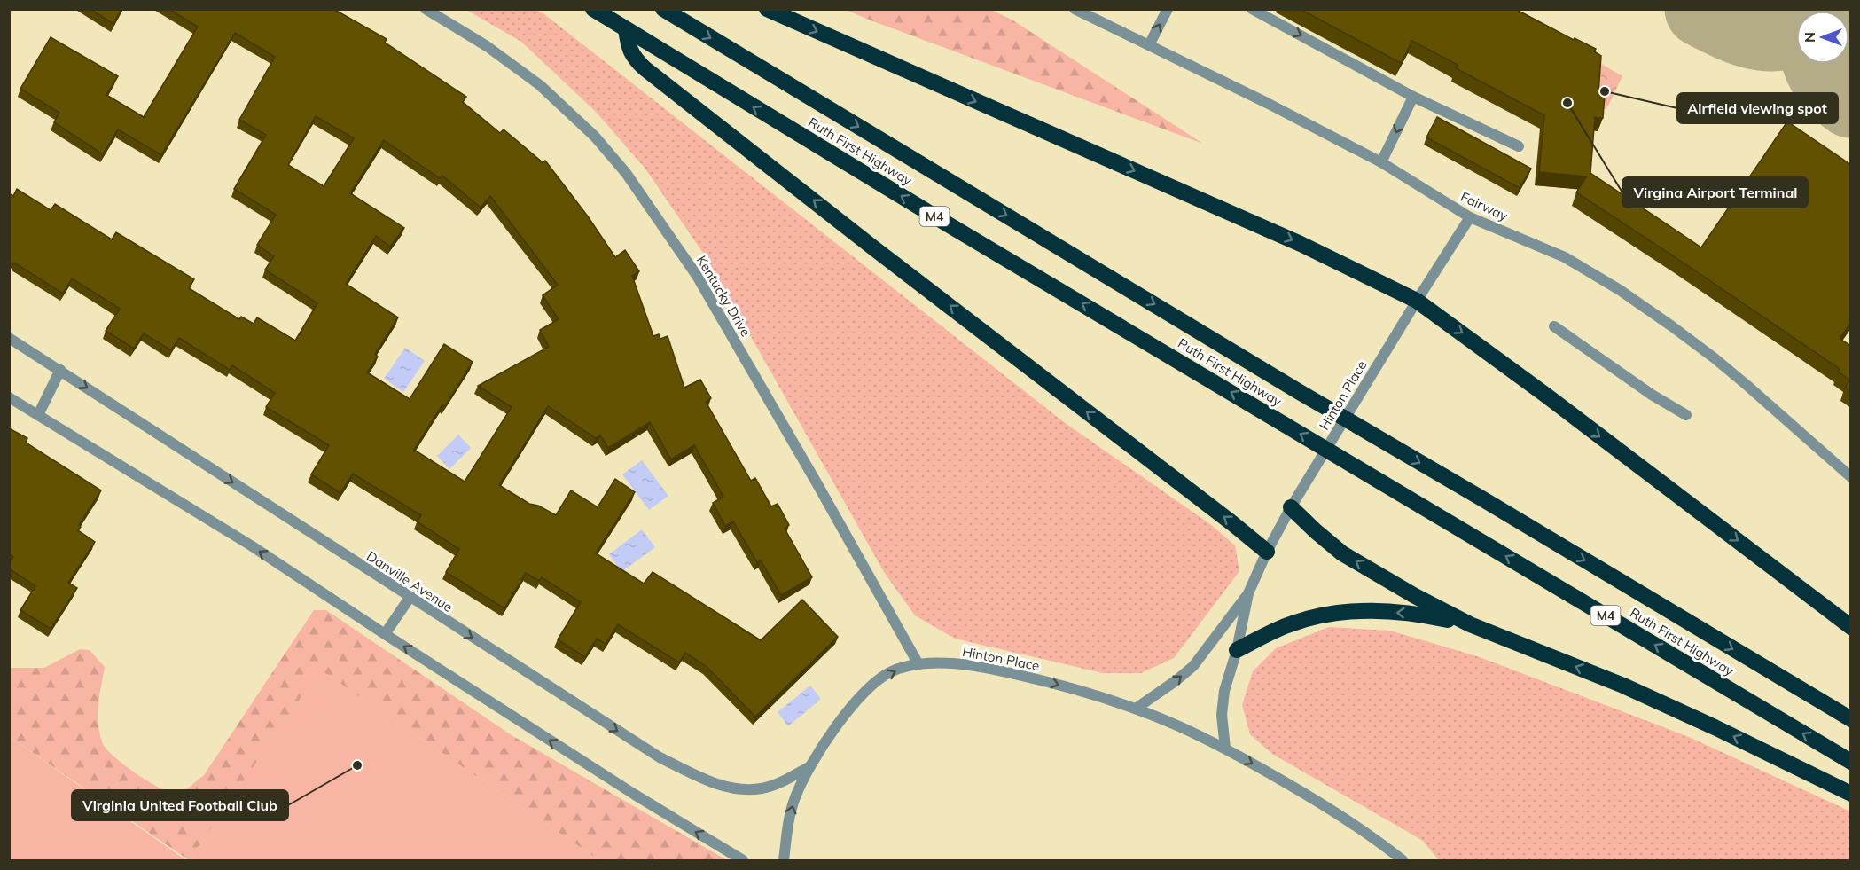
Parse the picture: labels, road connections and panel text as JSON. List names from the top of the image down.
{
  "streets": {
    "highway": ["Ruth First Highway", "M4"],
    "street": [
      "Fairway",
      "Kentucky Drive",
      "Hinton Place",
      "Danville Avenue"
    ]
  },
  "crossings": [
    ["Fairway", "Hinton Place"],
    ["Kentucky Drive", "Hinton Place"],
    ["Hinton Place", "Danville Avenue"]
  ],
  "places": ["Airfield viewing spot", "Virgina Airport Terminal", "Virginia United Football Club"],
  "north": "left"
}
